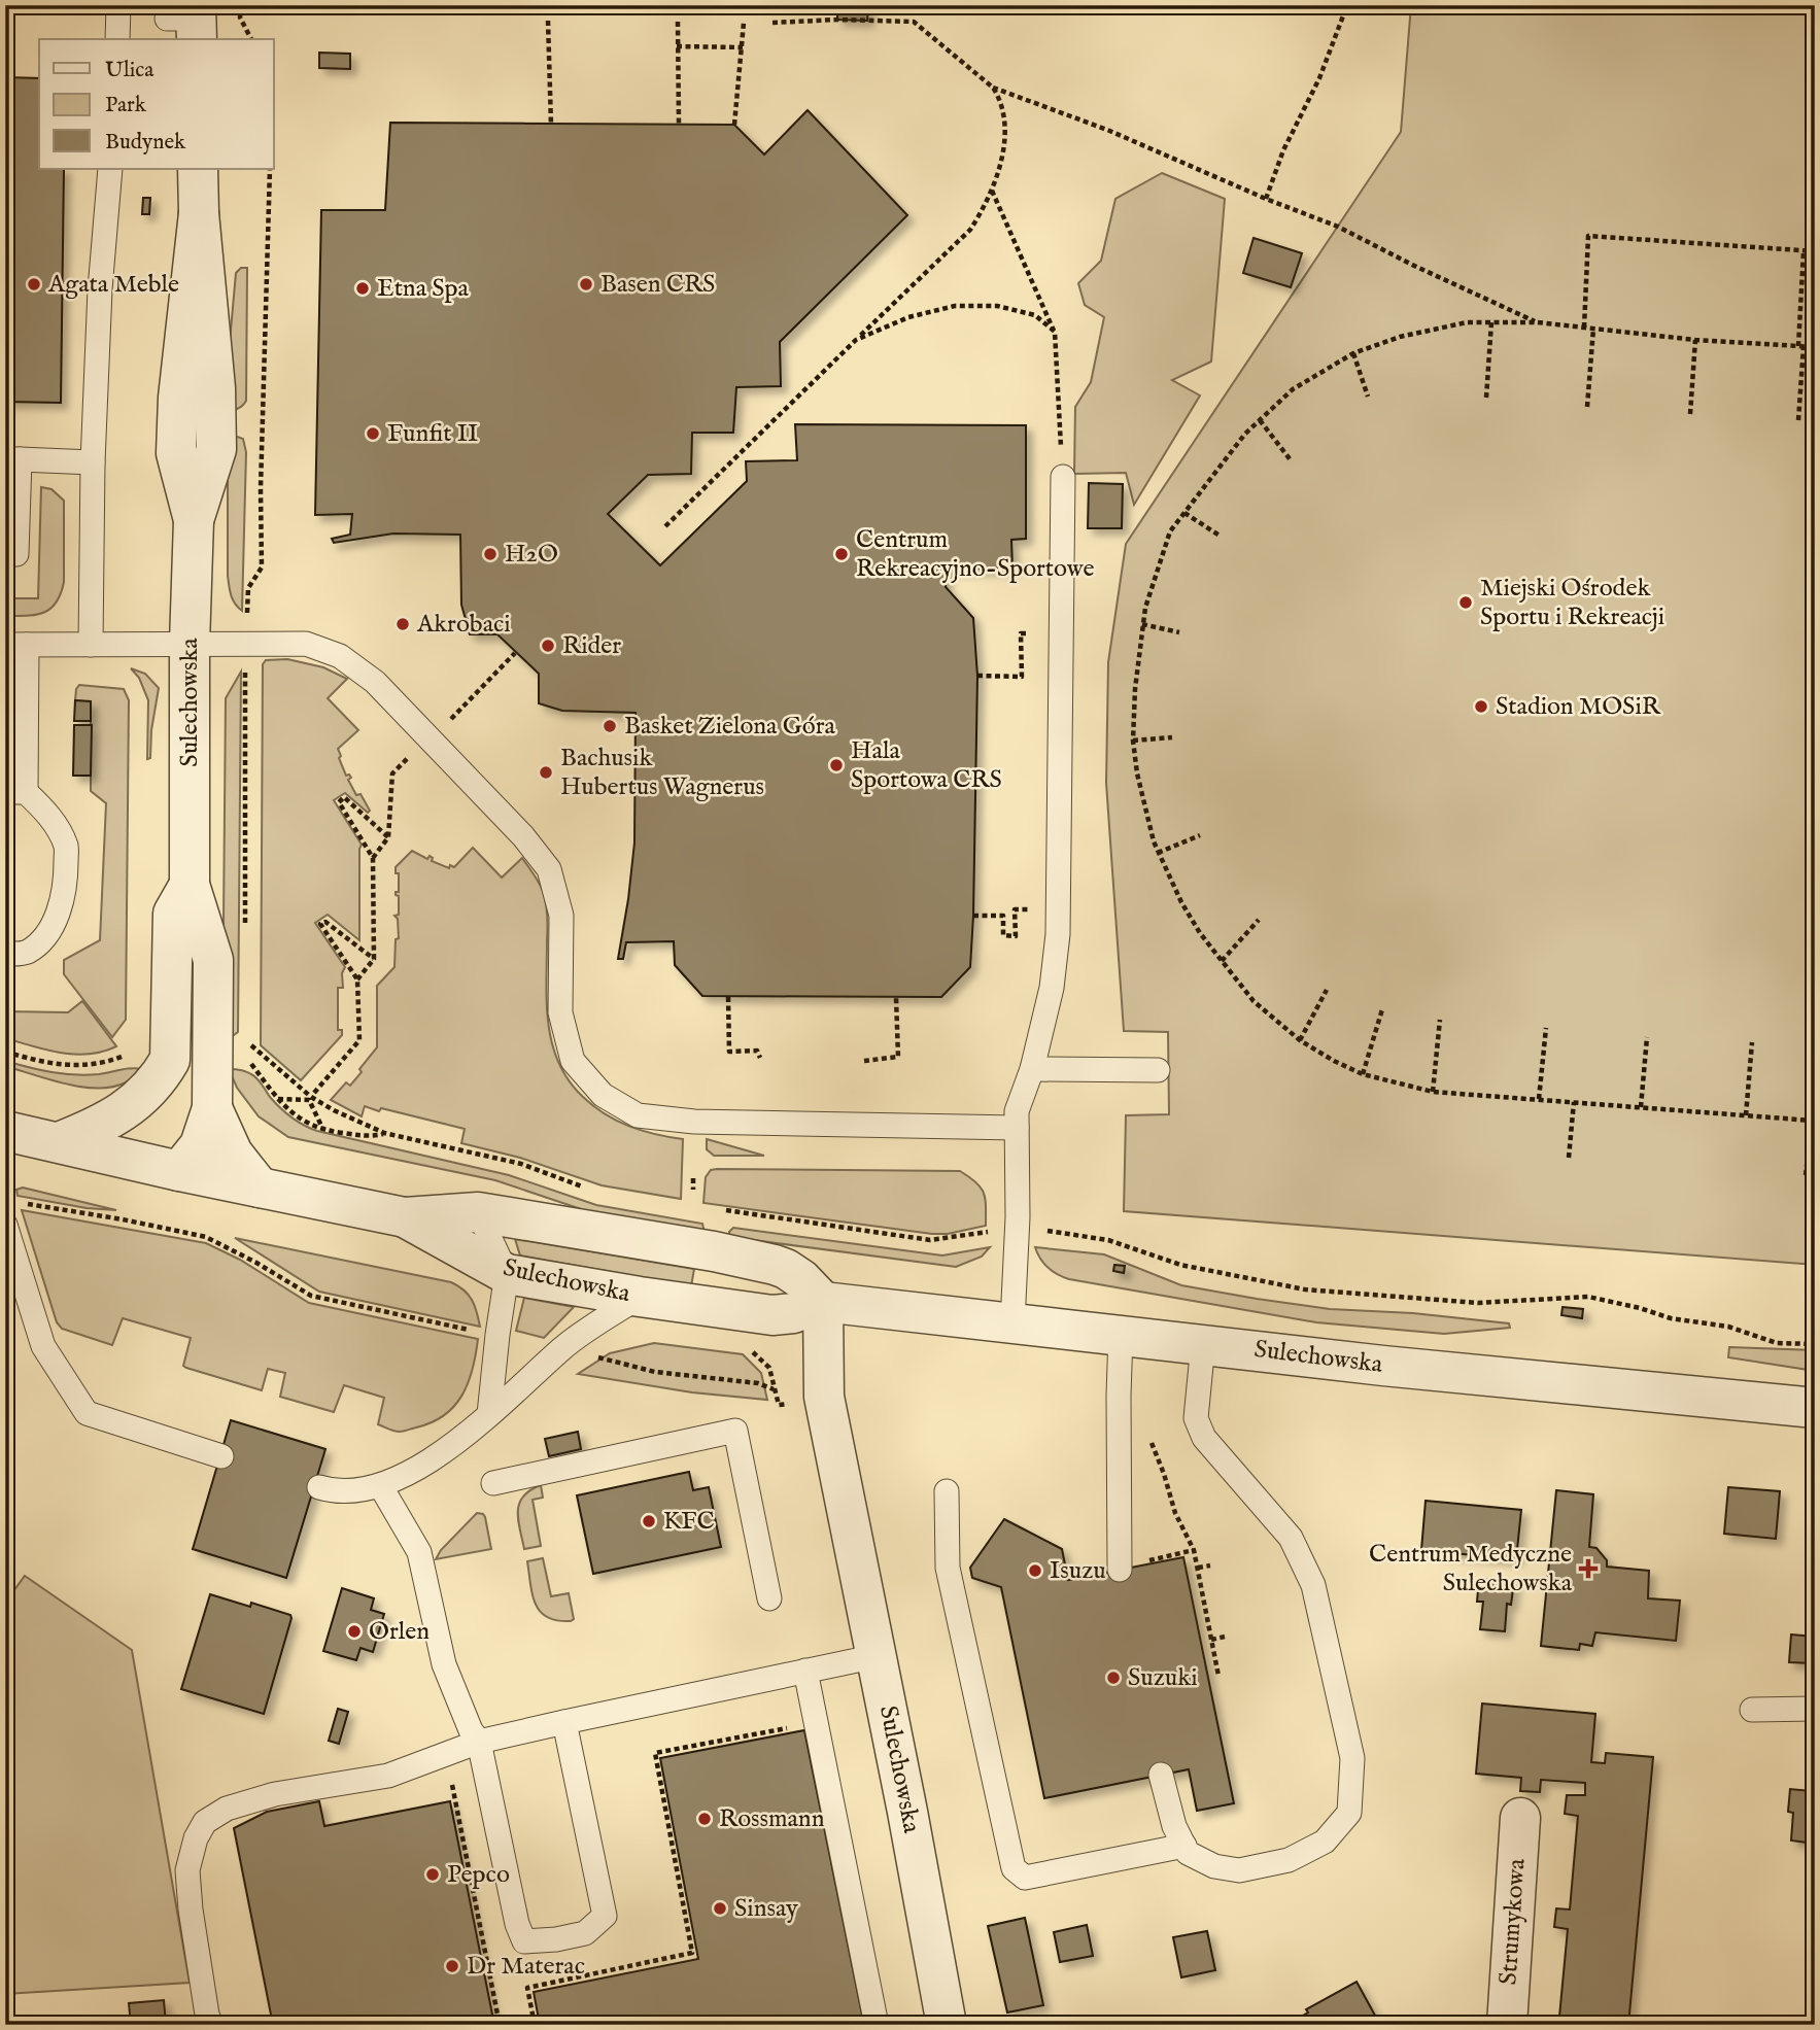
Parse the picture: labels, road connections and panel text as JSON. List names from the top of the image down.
{
  "streets": {
    "street": ["Sulechowska", "Strumykowa"]
  },
  "places": {
    "other": [
      "Agata Meble",
      "Basen CRS",
      "Etna Spa",
      "Funfit II",
      "H2O",
      "Centrum Rekreacyjno-Sportowe",
      "Miejski Ośrodek Sportu i Rekreacji",
      "Akrobaci",
      "Rider",
      "Stadion MOSiR",
      "Basket Zielona Góra",
      "Hala Sportowa CRS",
      "Bachusik Hubertus Wagnerus",
      "KFC",
      "Isuzu",
      "Orlen",
      "Suzuki",
      "Rossmann",
      "Pepco",
      "Sinsay",
      "Dr Materac"
    ],
    "health": ["Centrum Medyczne Sulechowska"]
  },
  "legend": ["Ulica", "Park", "Budynek"]
}
